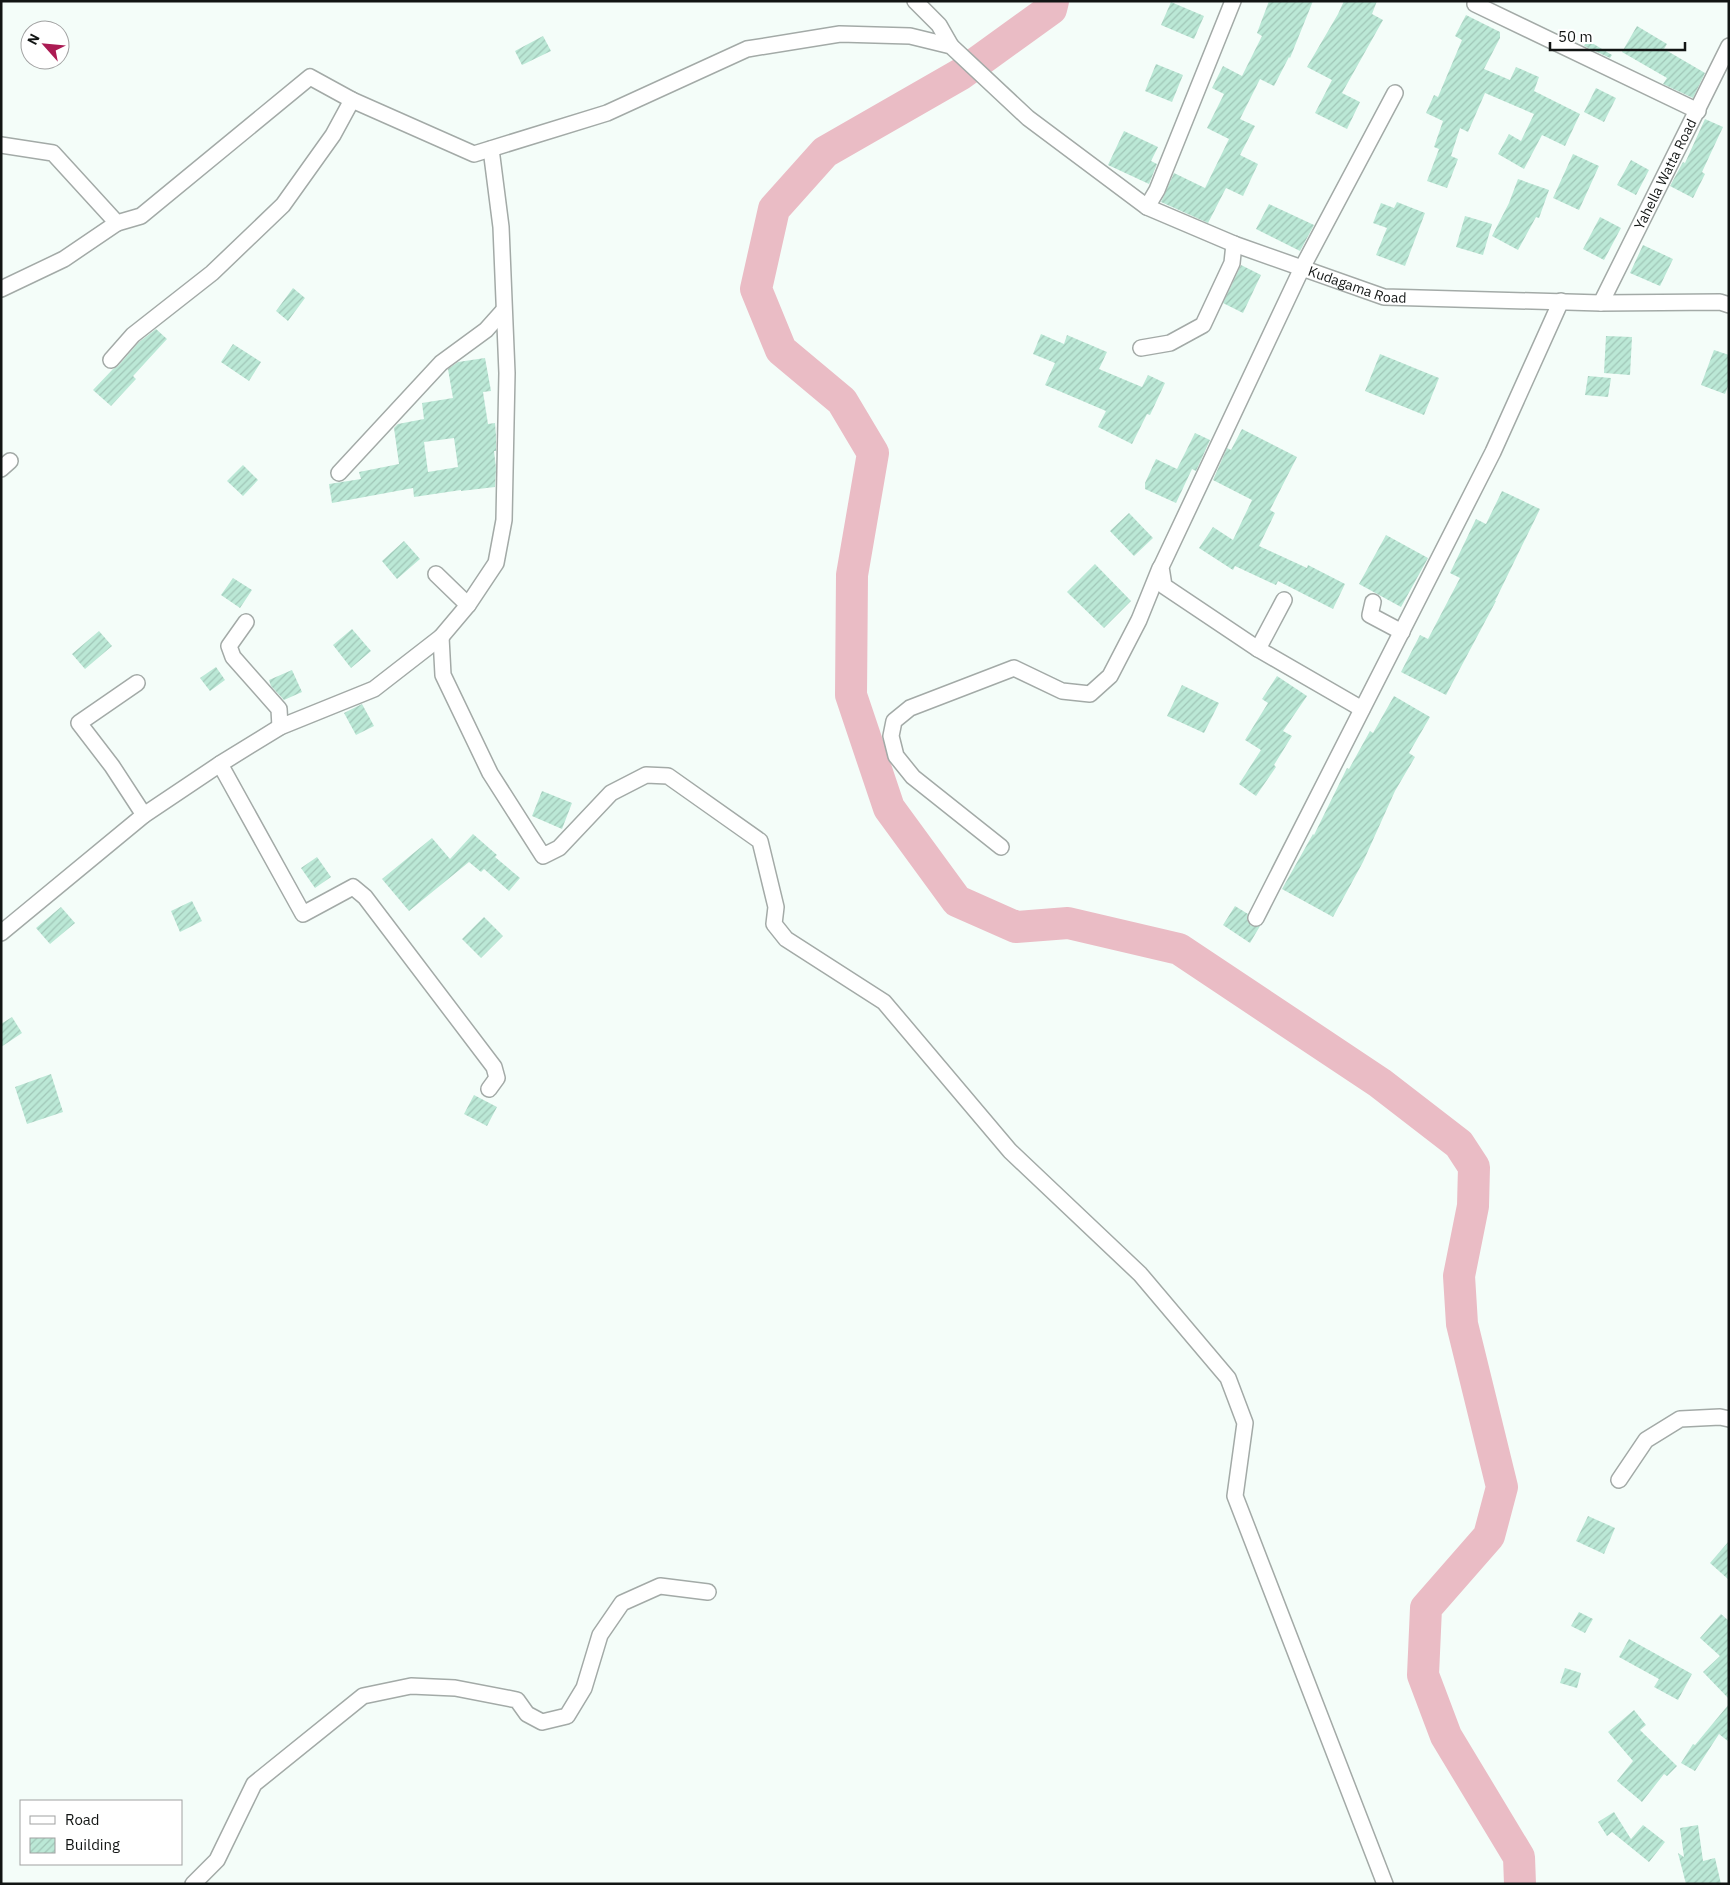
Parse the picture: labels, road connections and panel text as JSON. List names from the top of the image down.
{
  "streets": {
    "street": ["Yahella Watta Road", "Kudagama Road"]
  },
  "crossings": [
    ["Yahella Watta Road", "Kudagama Road"]
  ],
  "legend": ["Road", "Building"],
  "scale_bar": "50 m",
  "north": "top left"
}
